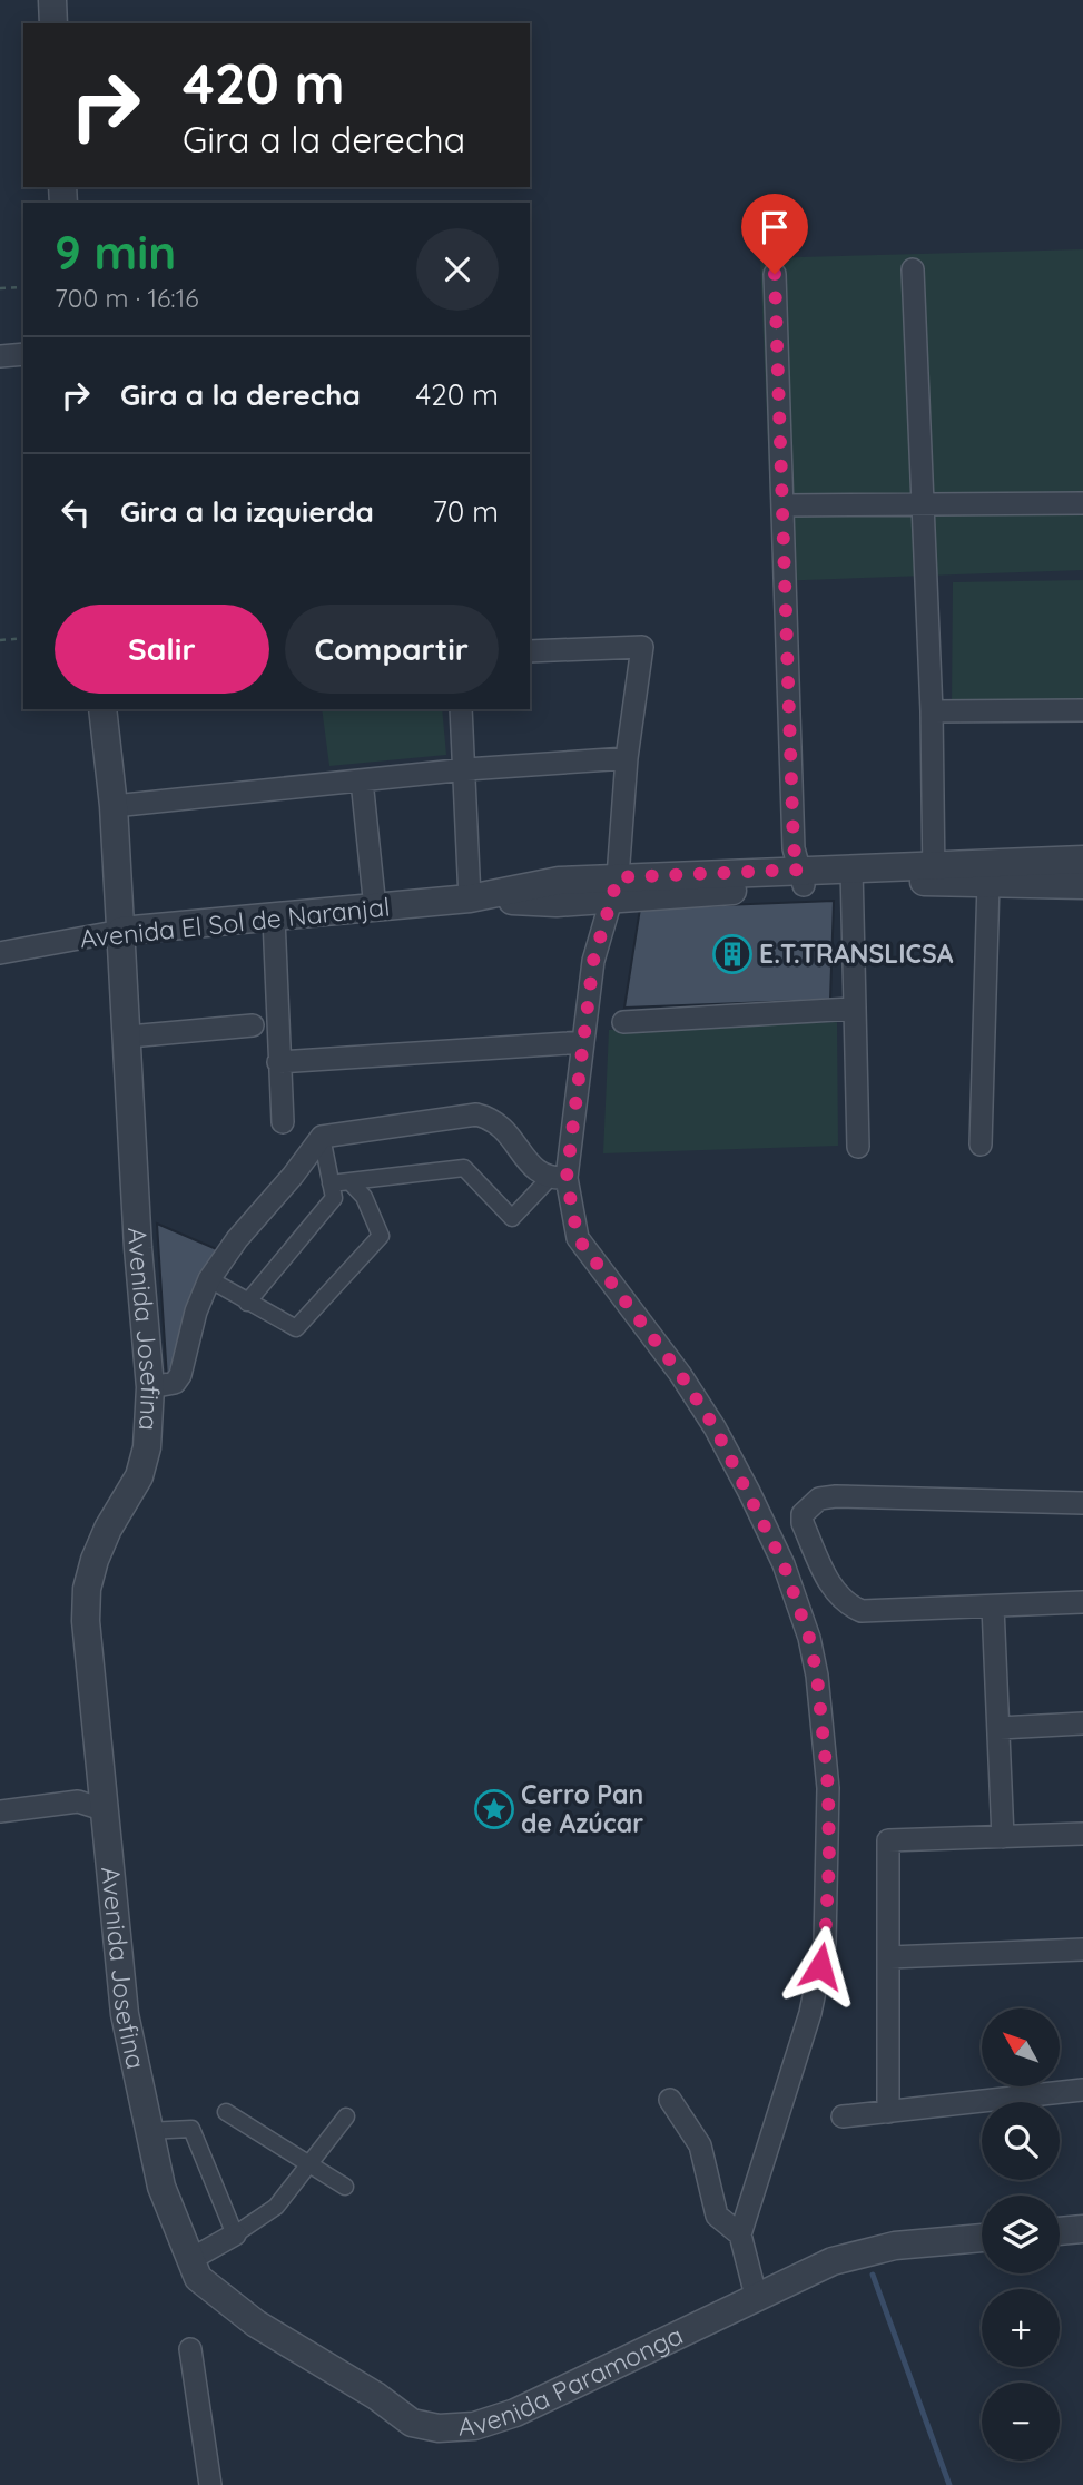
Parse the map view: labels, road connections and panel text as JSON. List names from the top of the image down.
{
  "streets": {
    "street": ["Avenida El Sol de Naranjal", "Avenida Josefina", "Avenida Paramonga"]
  },
  "crossings": [
    ["Avenida El Sol de Naranjal", "Avenida Josefina"],
    ["Avenida Josefina", "Avenida Paramonga"]
  ],
  "places": {
    "building": ["E.T.TRANSLICSA"],
    "place": ["Cerro Pan de Azúcar"]
  },
  "north": "top left",
  "page": {
    "turn": ["420 m", "Gira a la derecha"],
    "heading": ["9 min", "700 m · 16:16"],
    "list": [
      {
        "name": "Gira a la derecha",
        "value": "420 m"
      },
      {
        "name": "Gira a la izquierda",
        "value": "70 m"
      }
    ],
    "buttons": ["Salir", "Compartir"],
    "map_buttons": ["+", "−"]
  }
}
